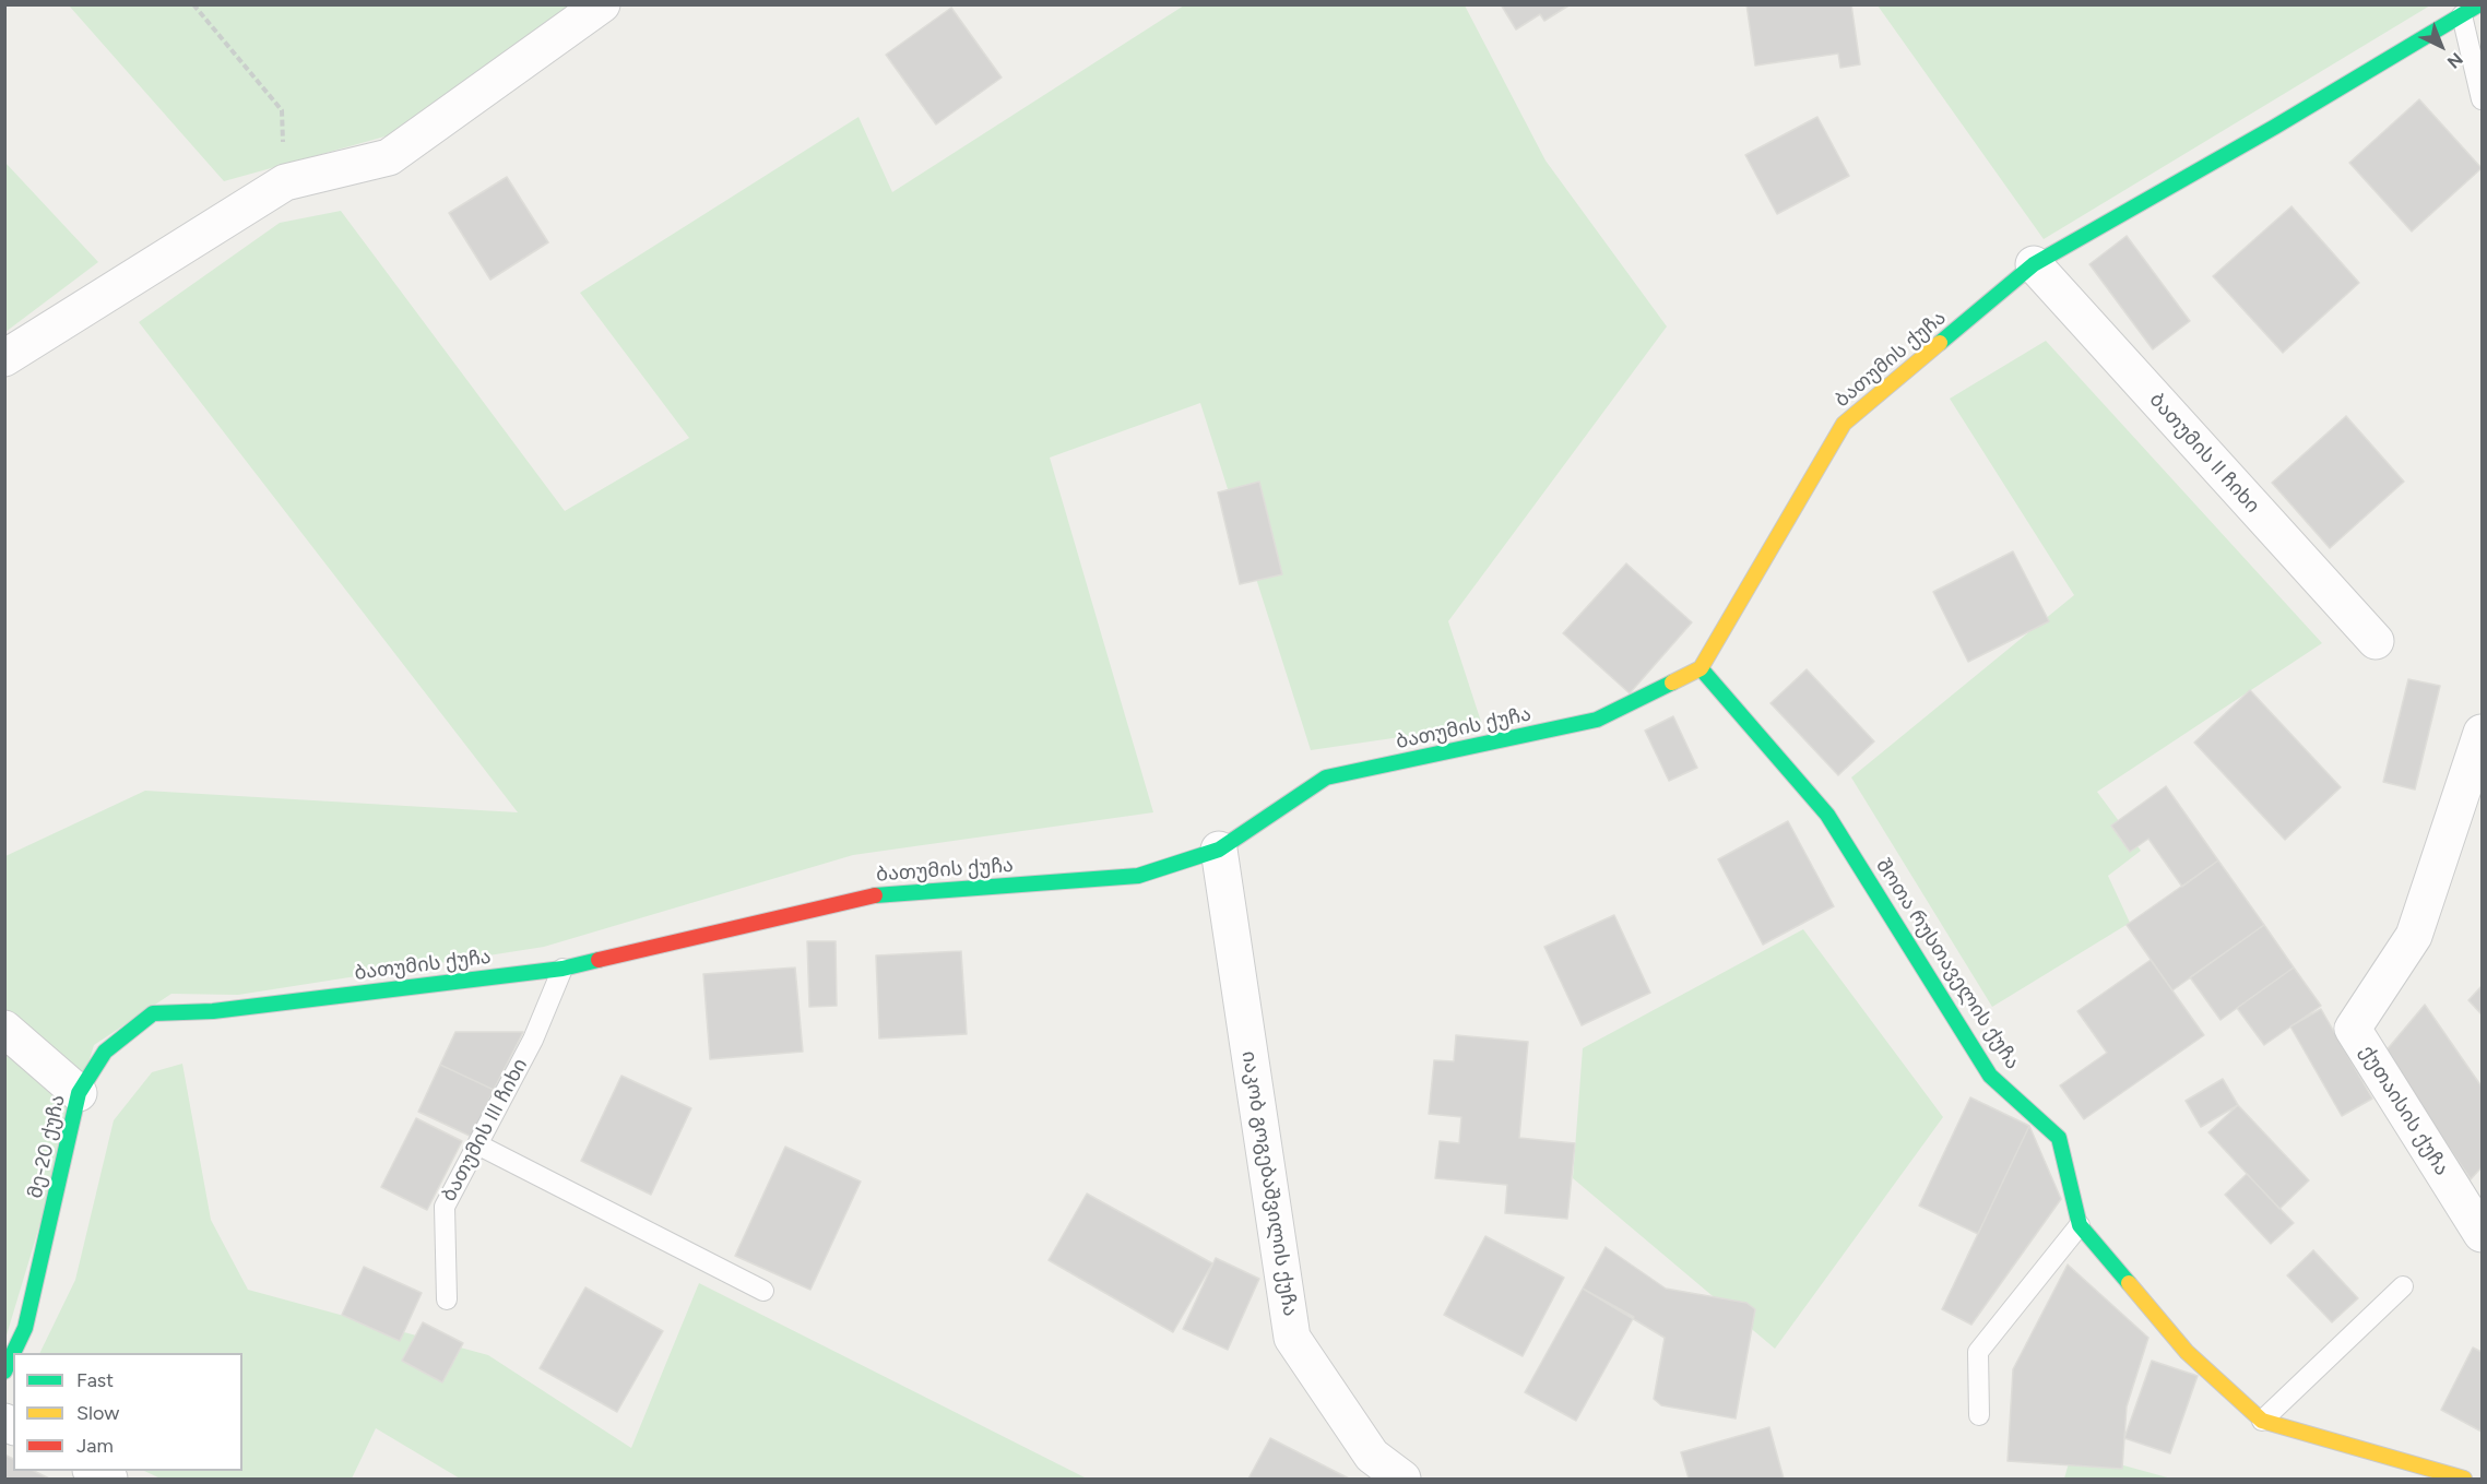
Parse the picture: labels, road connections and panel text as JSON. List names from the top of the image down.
{
  "streets": {
    "street": [
      "ბათუმის ქუჩა",
      "ბათუმის II ჩიხი",
      "შოთა რუსთაველის ქუჩა",
      "ქუთაისის ქუჩა",
      "მე-20 ქუჩა",
      "იაკობ გოგებაშვილის ქუჩა"
    ],
    "lane": ["ბათუმის III ჩიხი"]
  },
  "crossings": [
    ["ბათუმის ქუჩა", "ბათუმის II ჩიხი"],
    ["ბათუმის ქუჩა", "შოთა რუსთაველის ქუჩა"],
    ["ბათუმის ქუჩა", "ბათუმის III ჩიხი"],
    ["ბათუმის ქუჩა", "მე-20 ქუჩა"],
    ["ბათუმის ქუჩა", "იაკობ გოგებაშვილის ქუჩა"]
  ],
  "legend": ["Fast", "Slow", "Jam"],
  "north": "bottom right"
}
